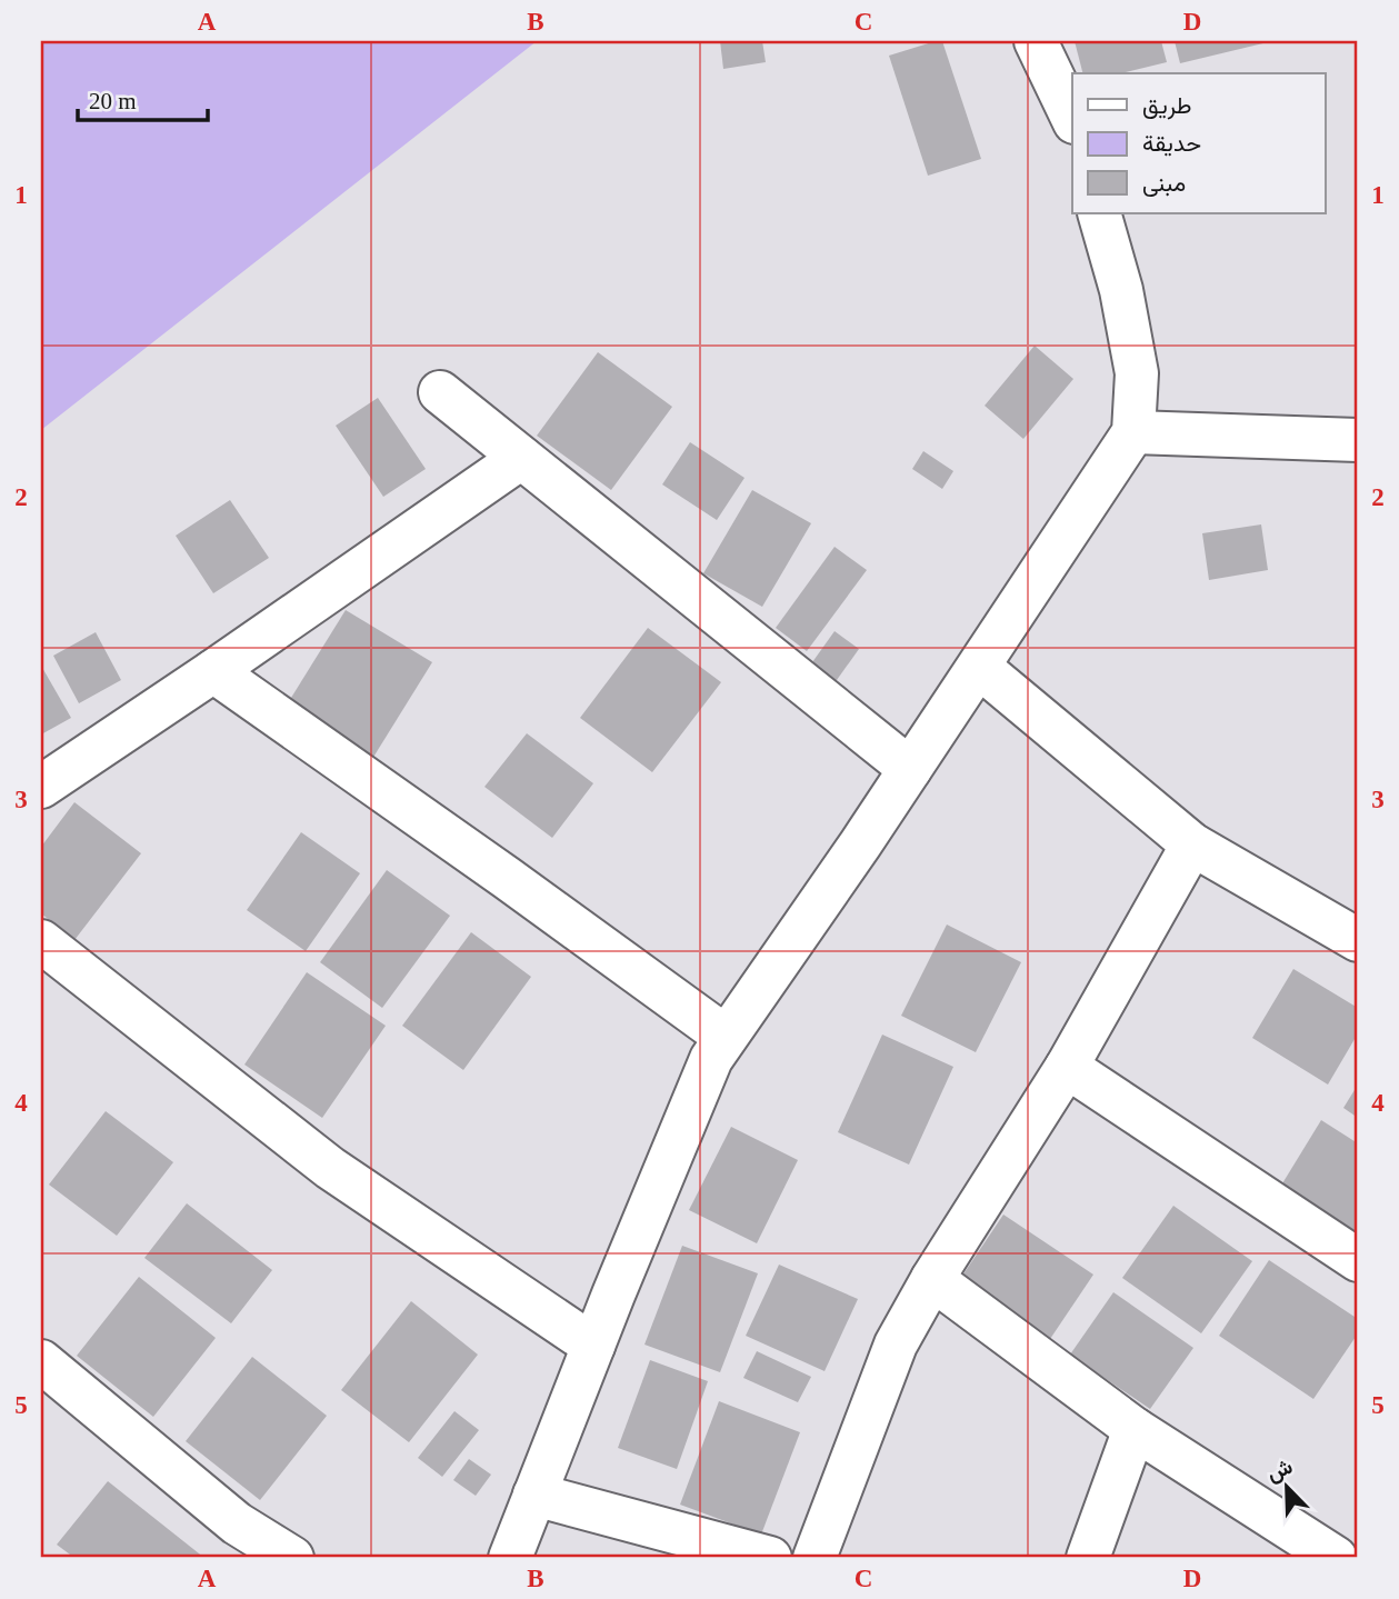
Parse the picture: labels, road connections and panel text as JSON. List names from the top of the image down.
{
  "legend": ["طريق", "حديقة", "مبنى"],
  "scale_bar": "20 m",
  "north": "top left",
  "grid": {
    "columns": [
      "A",
      "B",
      "C",
      "D"
    ],
    "rows": [
      "1",
      "2",
      "3",
      "4",
      "5"
    ]
  }
}
